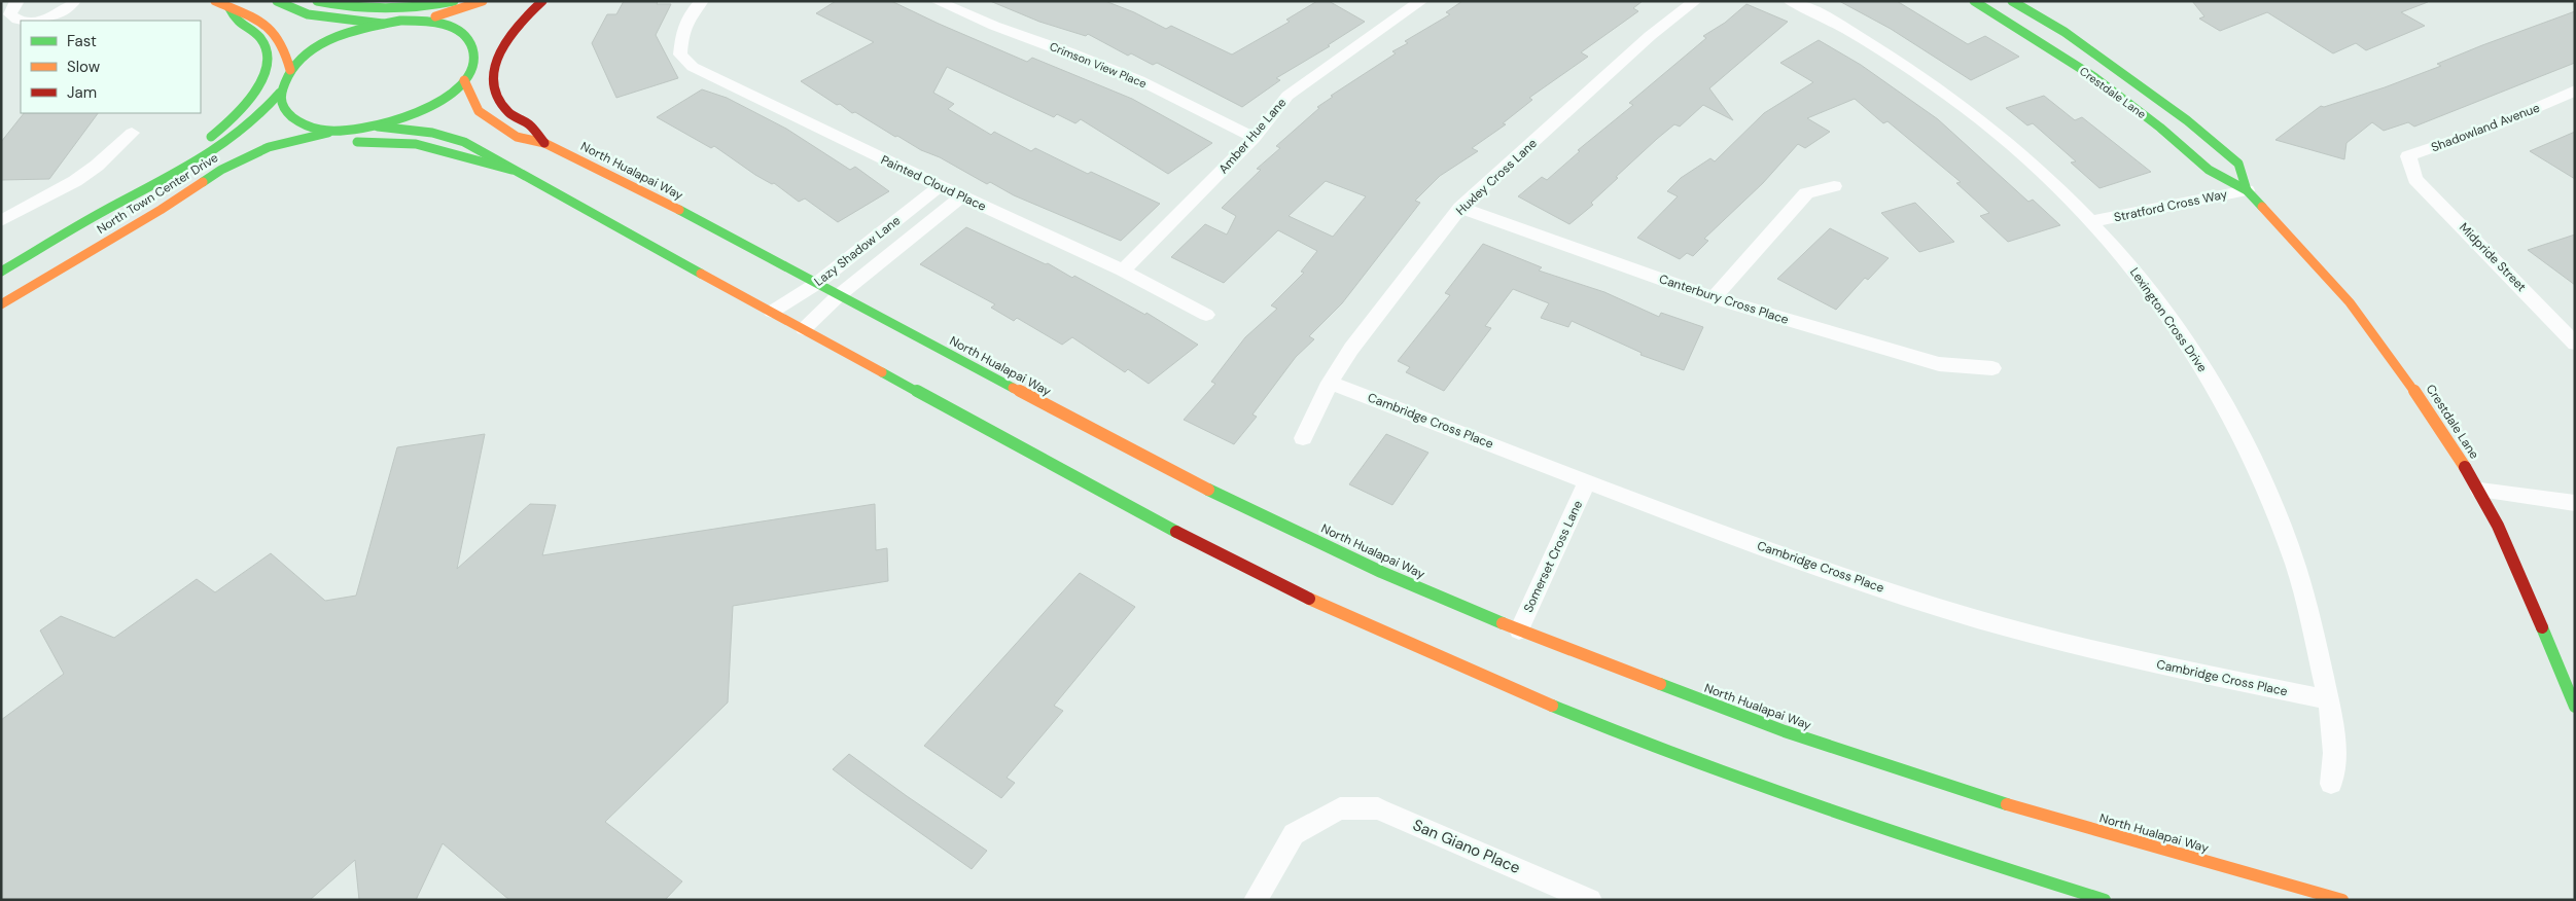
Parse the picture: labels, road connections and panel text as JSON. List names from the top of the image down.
{
  "streets": {
    "main road": ["Crestdale Lane", "North Hualapai Way", "North Town Center Drive"],
    "street": [
      "Crimson View Place",
      "Shadowland Avenue",
      "Amber Hue Lane",
      "Huxley Cross Lane",
      "Painted Cloud Place",
      "Stratford Cross Way",
      "Lazy Shadow Lane",
      "Midpride Street",
      "Canterbury Cross Place",
      "Lexington Cross Drive",
      "Cambridge Cross Place",
      "Somerset Cross Lane",
      "San Giano Place"
    ]
  },
  "crossings": [
    ["Crimson View Place", "Amber Hue Lane"],
    ["Crestdale Lane", "Stratford Cross Way"],
    ["Shadowland Avenue", "Midpride Street"],
    ["Amber Hue Lane", "Painted Cloud Place"],
    ["North Hualapai Way", "Lazy Shadow Lane"],
    ["North Hualapai Way", "Somerset Cross Lane"],
    ["Huxley Cross Lane", "Canterbury Cross Place"],
    ["Huxley Cross Lane", "Cambridge Cross Place"],
    ["Painted Cloud Place", "Lazy Shadow Lane"],
    ["Stratford Cross Way", "Lexington Cross Drive"],
    ["Lexington Cross Drive", "Cambridge Cross Place"],
    ["Cambridge Cross Place", "Somerset Cross Lane"]
  ],
  "legend": ["Fast", "Slow", "Jam"]
}
